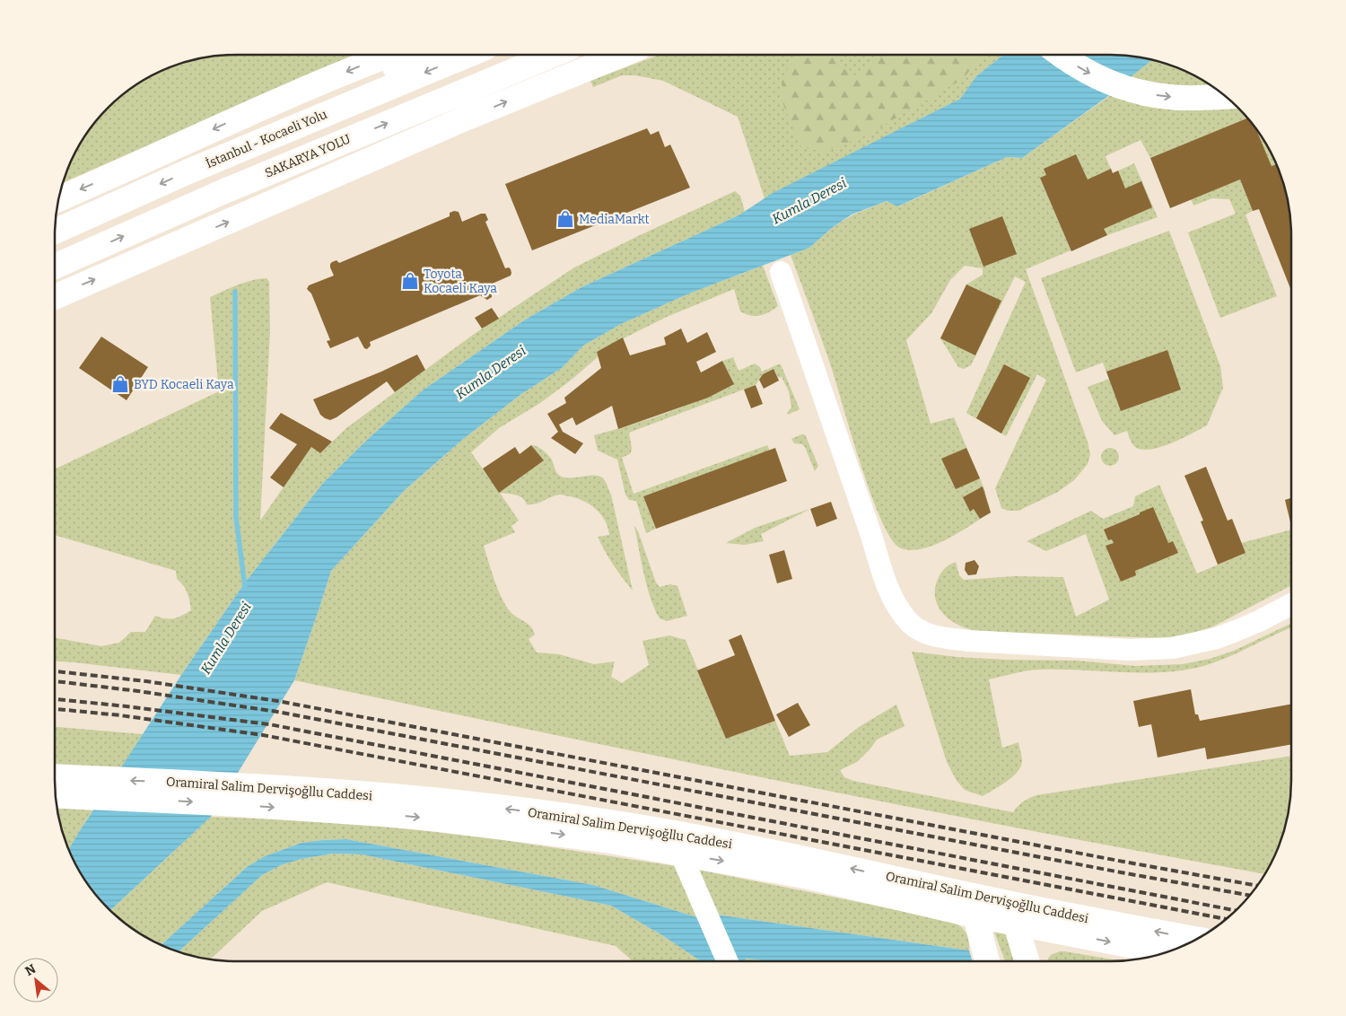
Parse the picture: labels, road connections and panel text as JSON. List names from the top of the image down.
{
  "streets": {
    "main road": ["İstanbul - Kocaeli Yolu", "SAKARYA YOLU", "Oramiral Salim Dervişoğllu Caddesi"]
  },
  "water": ["Kumla Deresi"],
  "places": {
    "shop": ["MediaMarkt", "Toyota Kocaeli Kaya", "BYD Kocaeli Kaya"]
  },
  "north": "top left"
}
